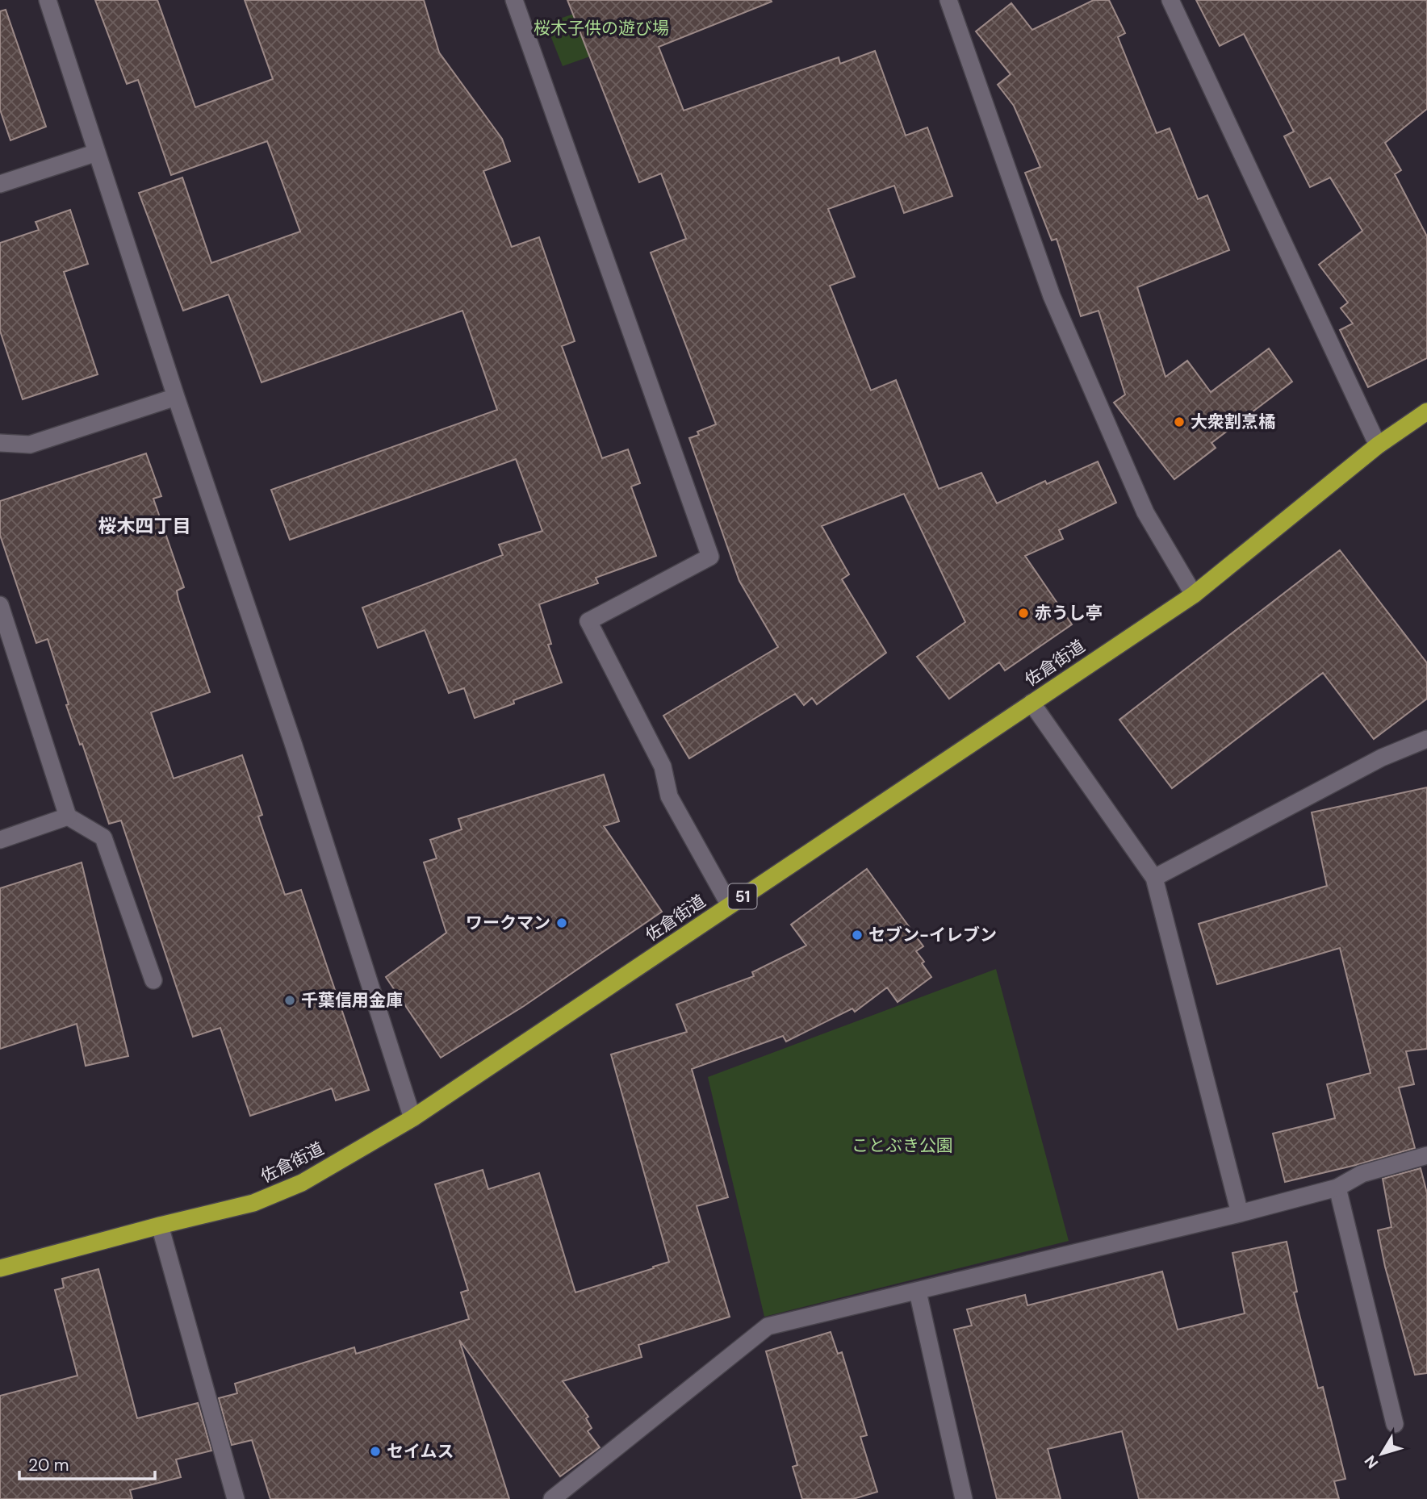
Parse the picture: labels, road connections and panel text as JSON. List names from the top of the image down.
{
  "streets": {
    "highway": ["佐倉街道", "51"]
  },
  "districts": ["桜木四丁目"],
  "parks": ["桜木子供の遊び場", "ことぶき公園"],
  "places": [
    "大衆割烹橘",
    "赤うし亭",
    "ワークマン",
    "セブン-イレブン",
    "千葉信用金庫",
    "セイムス"
  ],
  "scale_bar": "20 m",
  "north": "bottom left"
}
